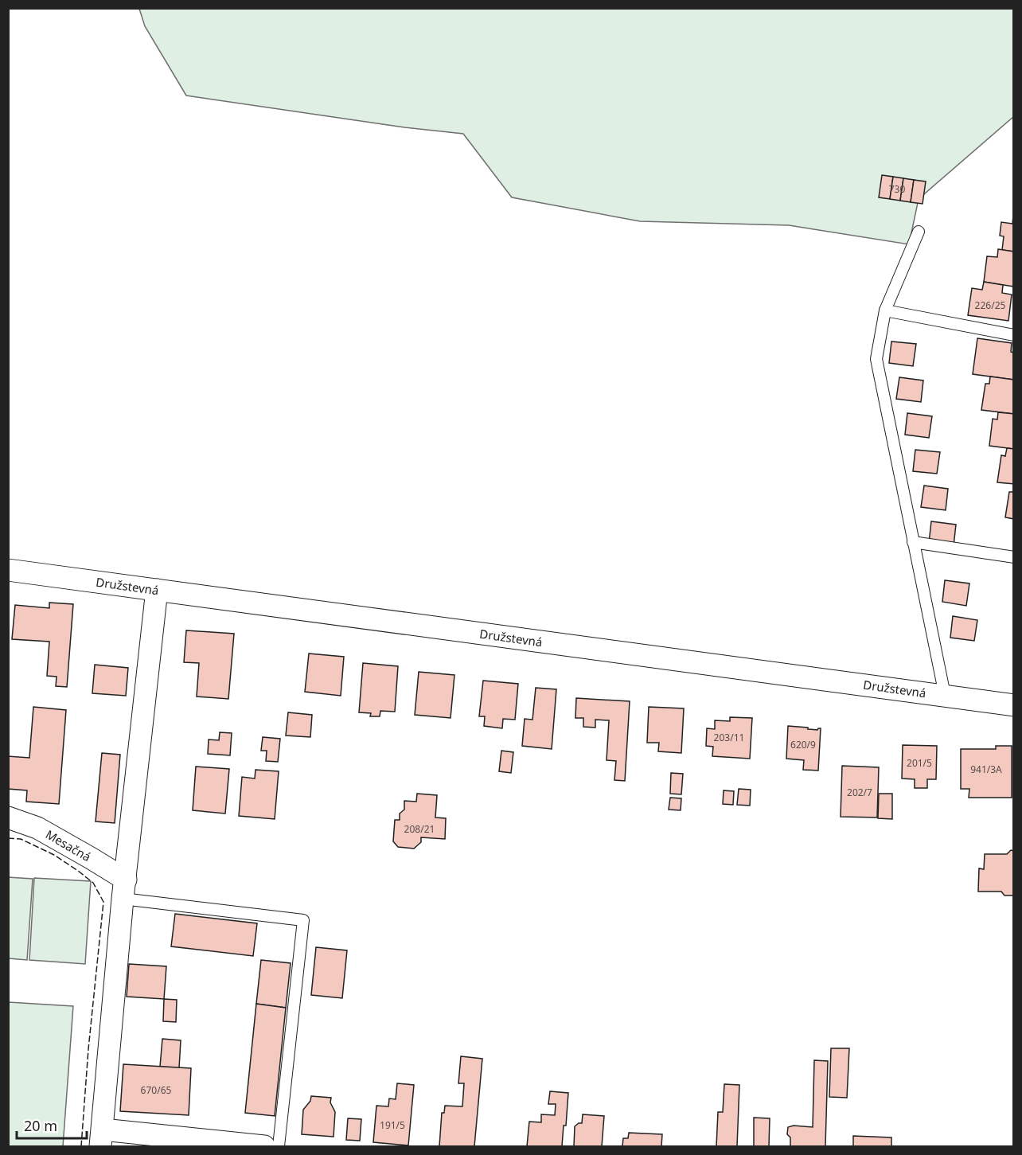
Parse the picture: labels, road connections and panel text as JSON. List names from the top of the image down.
{
  "streets": {
    "street": ["Družstevná", "Mesačná"]
  },
  "house_numbers": [
    "730",
    "226/25",
    "203/11",
    "620/9",
    "201/5",
    "941/3A",
    "202/7",
    "208/21",
    "670/65",
    "191/5"
  ],
  "scale_bar": "20 m"
}
